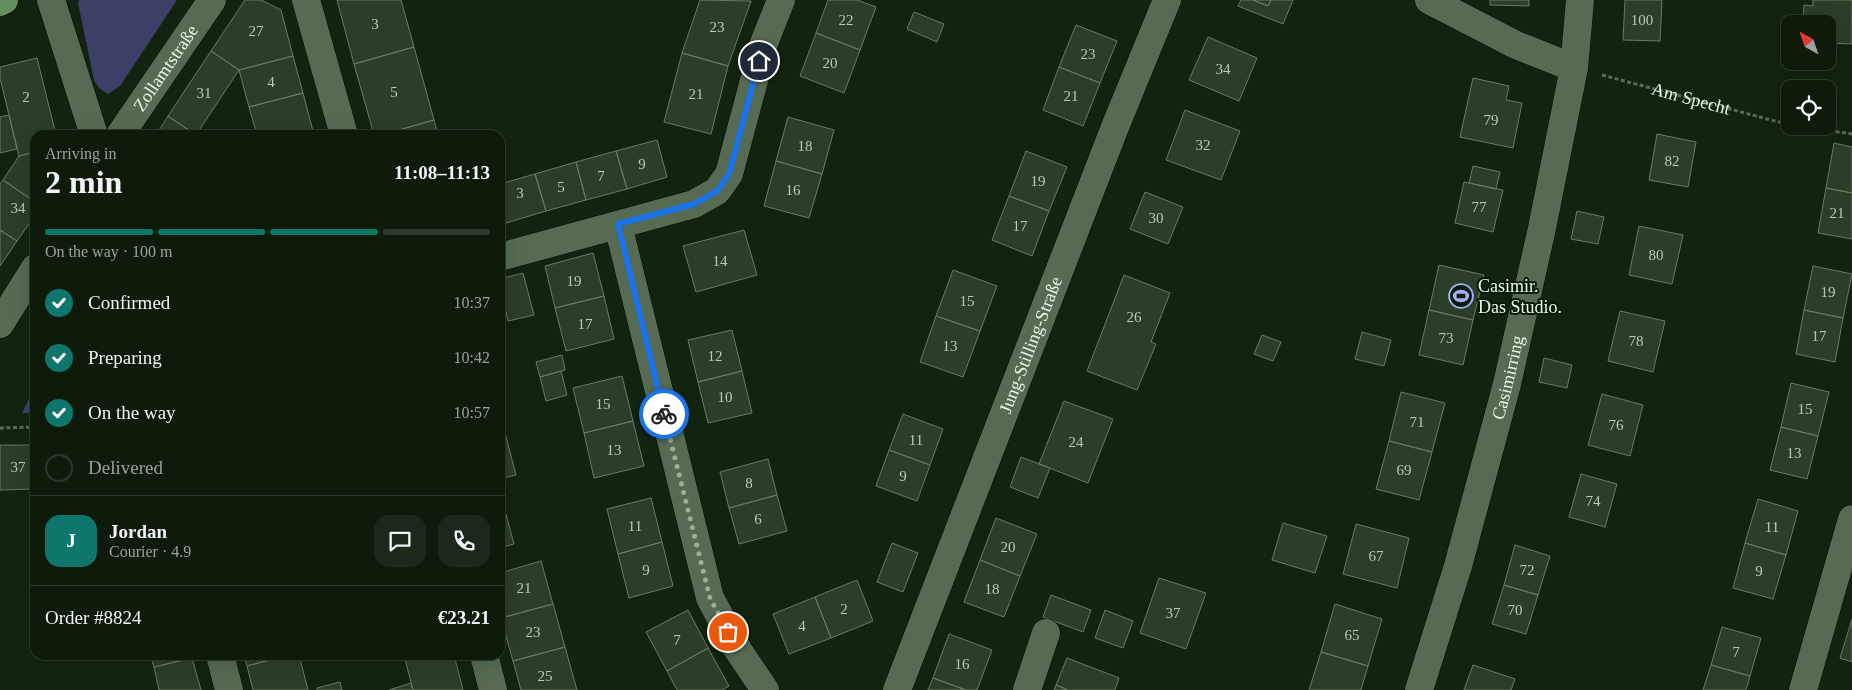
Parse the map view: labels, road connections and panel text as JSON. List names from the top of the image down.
{
  "streets": {
    "street": ["Zollamtstraße", "Jung-Stilling-Straße", "Casimirring"],
    "path": ["Am Specht"]
  },
  "places": {
    "sports": ["Casimir. Das Studio."]
  },
  "house_numbers": [
    "22",
    "100",
    "3",
    "23",
    "27",
    "23",
    "20",
    "34",
    "4",
    "5",
    "31",
    "21",
    "21",
    "2",
    "79",
    "32",
    "18",
    "82",
    "9",
    "7",
    "19",
    "5",
    "16",
    "3",
    "77",
    "34",
    "21",
    "30",
    "17",
    "80",
    "14",
    "19",
    "19",
    "15",
    "26",
    "17",
    "17",
    "73",
    "78",
    "13",
    "12",
    "10",
    "15",
    "15",
    "71",
    "76",
    "11",
    "24",
    "13",
    "13",
    "37",
    "69",
    "9",
    "8",
    "74",
    "6",
    "11",
    "11",
    "20",
    "67",
    "9",
    "72",
    "9",
    "21",
    "18",
    "2",
    "70",
    "37",
    "4",
    "23",
    "65",
    "7",
    "7",
    "16",
    "25"
  ],
  "north": "top left",
  "page": {
    "heading": ["2 min", "Arriving in", "11:08–11:13"],
    "panel": [
      "Jordan",
      "Courier · 4.9",
      "Order #8824",
      "€23.21"
    ],
    "bar": "On the way · 100 m",
    "list": [
      ["Confirmed", "10:37"],
      ["Preparing", "10:42"],
      ["On the way", "10:57"],
      "Delivered"
    ],
    "round": "J"
  }
}
